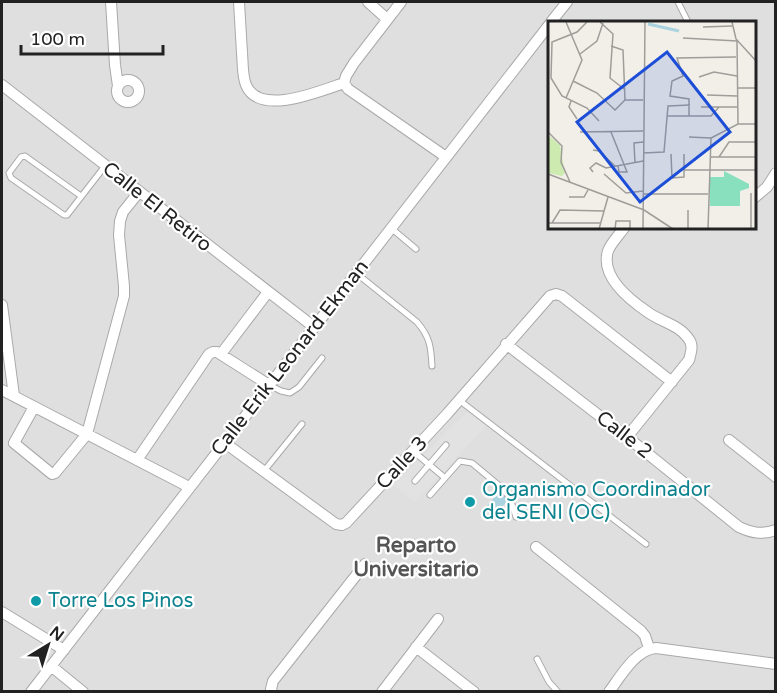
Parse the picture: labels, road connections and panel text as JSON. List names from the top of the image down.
{
  "streets": {
    "street": [
      "Calle El Retiro",
      "Calle Erik Leonard Ekman",
      "Calle 2",
      "Calle 3"
    ]
  },
  "crossings": [
    ["Calle El Retiro", "Calle Erik Leonard Ekman"],
    ["Calle Erik Leonard Ekman", "Calle 3"],
    ["Calle 2", "Calle 3"]
  ],
  "districts": ["Reparto Universitario"],
  "places": ["Organismo Coordinador del SENI (OC)", "Torre Los Pinos"],
  "scale_bar": "100 m",
  "north": "top right"
}
